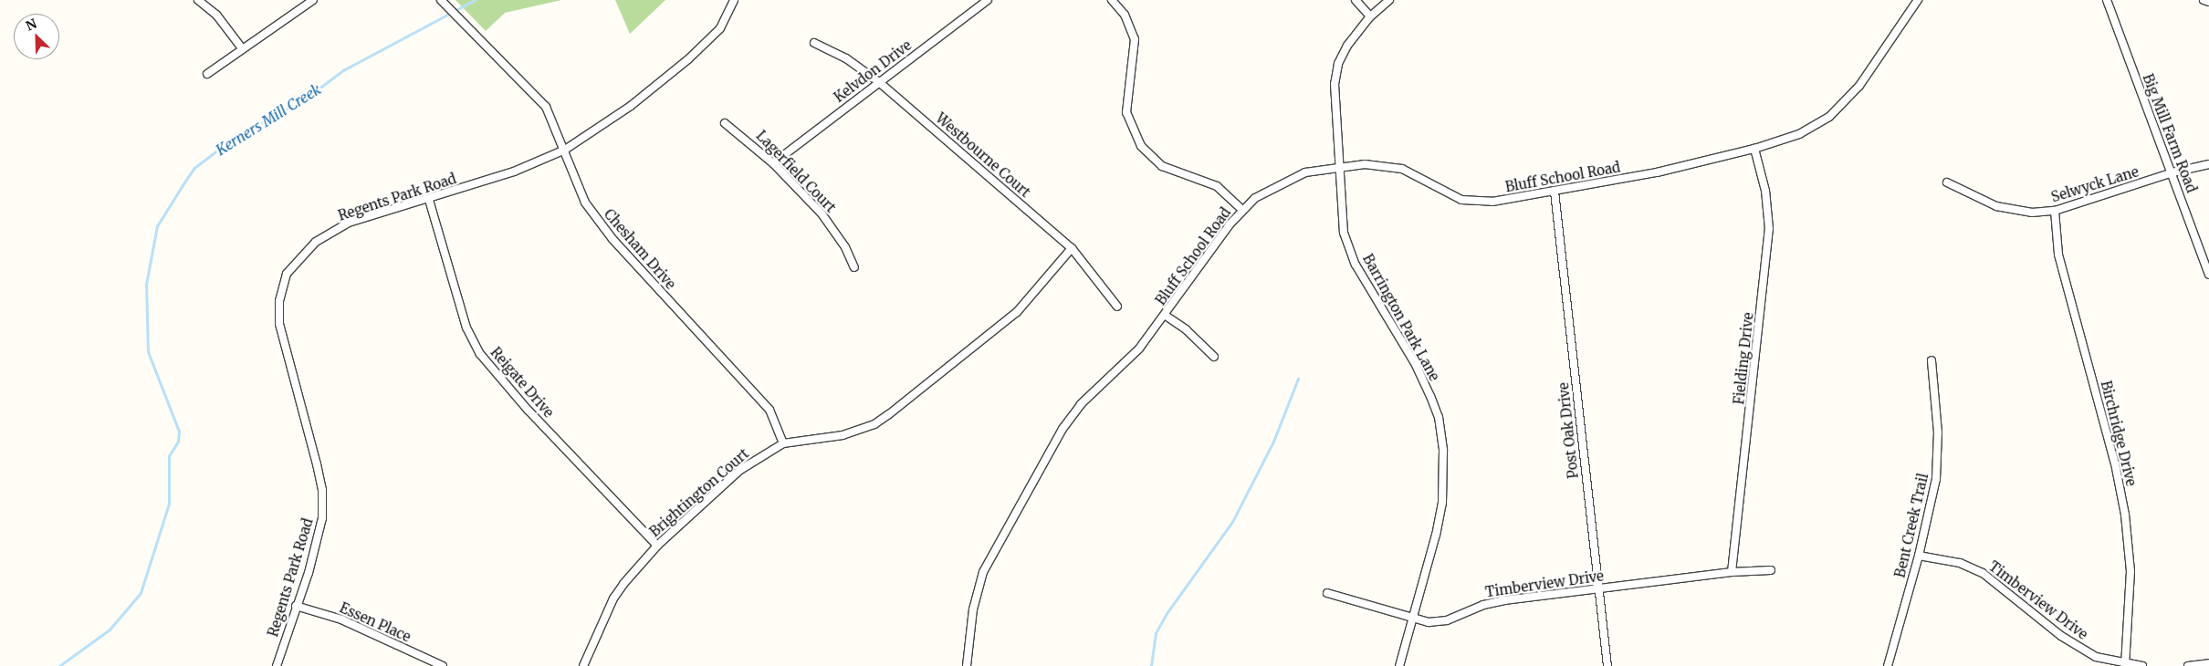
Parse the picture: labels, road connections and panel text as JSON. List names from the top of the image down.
{
  "streets": {
    "street": [
      "Kelvdon Drive",
      "Big Mill Farm Road",
      "Westbourne Court",
      "Lagerfield Court",
      "Bluff School Road",
      "Selwyck Lane",
      "Regents Park Road",
      "Chesham Drive",
      "Barrington Park Lane",
      "Fielding Drive",
      "Reigate Drive",
      "Post Oak Drive",
      "Birchridge Drive",
      "Brightington Court",
      "Bent Creek Trail",
      "Timberview Drive",
      "Essen Place"
    ]
  },
  "crossings": [
    ["Kelvdon Drive", "Westbourne Court"],
    ["Kelvdon Drive", "Lagerfield Court"],
    ["Big Mill Farm Road", "Selwyck Lane"],
    ["Westbourne Court", "Brightington Court"],
    ["Bluff School Road", "Barrington Park Lane"],
    ["Bluff School Road", "Fielding Drive"],
    ["Bluff School Road", "Post Oak Drive"],
    ["Selwyck Lane", "Birchridge Drive"],
    ["Regents Park Road", "Chesham Drive"],
    ["Regents Park Road", "Reigate Drive"],
    ["Regents Park Road", "Essen Place"],
    ["Chesham Drive", "Brightington Court"],
    ["Barrington Park Lane", "Timberview Drive"],
    ["Fielding Drive", "Timberview Drive"],
    ["Reigate Drive", "Brightington Court"],
    ["Post Oak Drive", "Timberview Drive"],
    ["Birchridge Drive", "Timberview Drive"],
    ["Bent Creek Trail", "Timberview Drive"]
  ],
  "water": ["Kerners Mill Creek"],
  "north": "top left"
}
